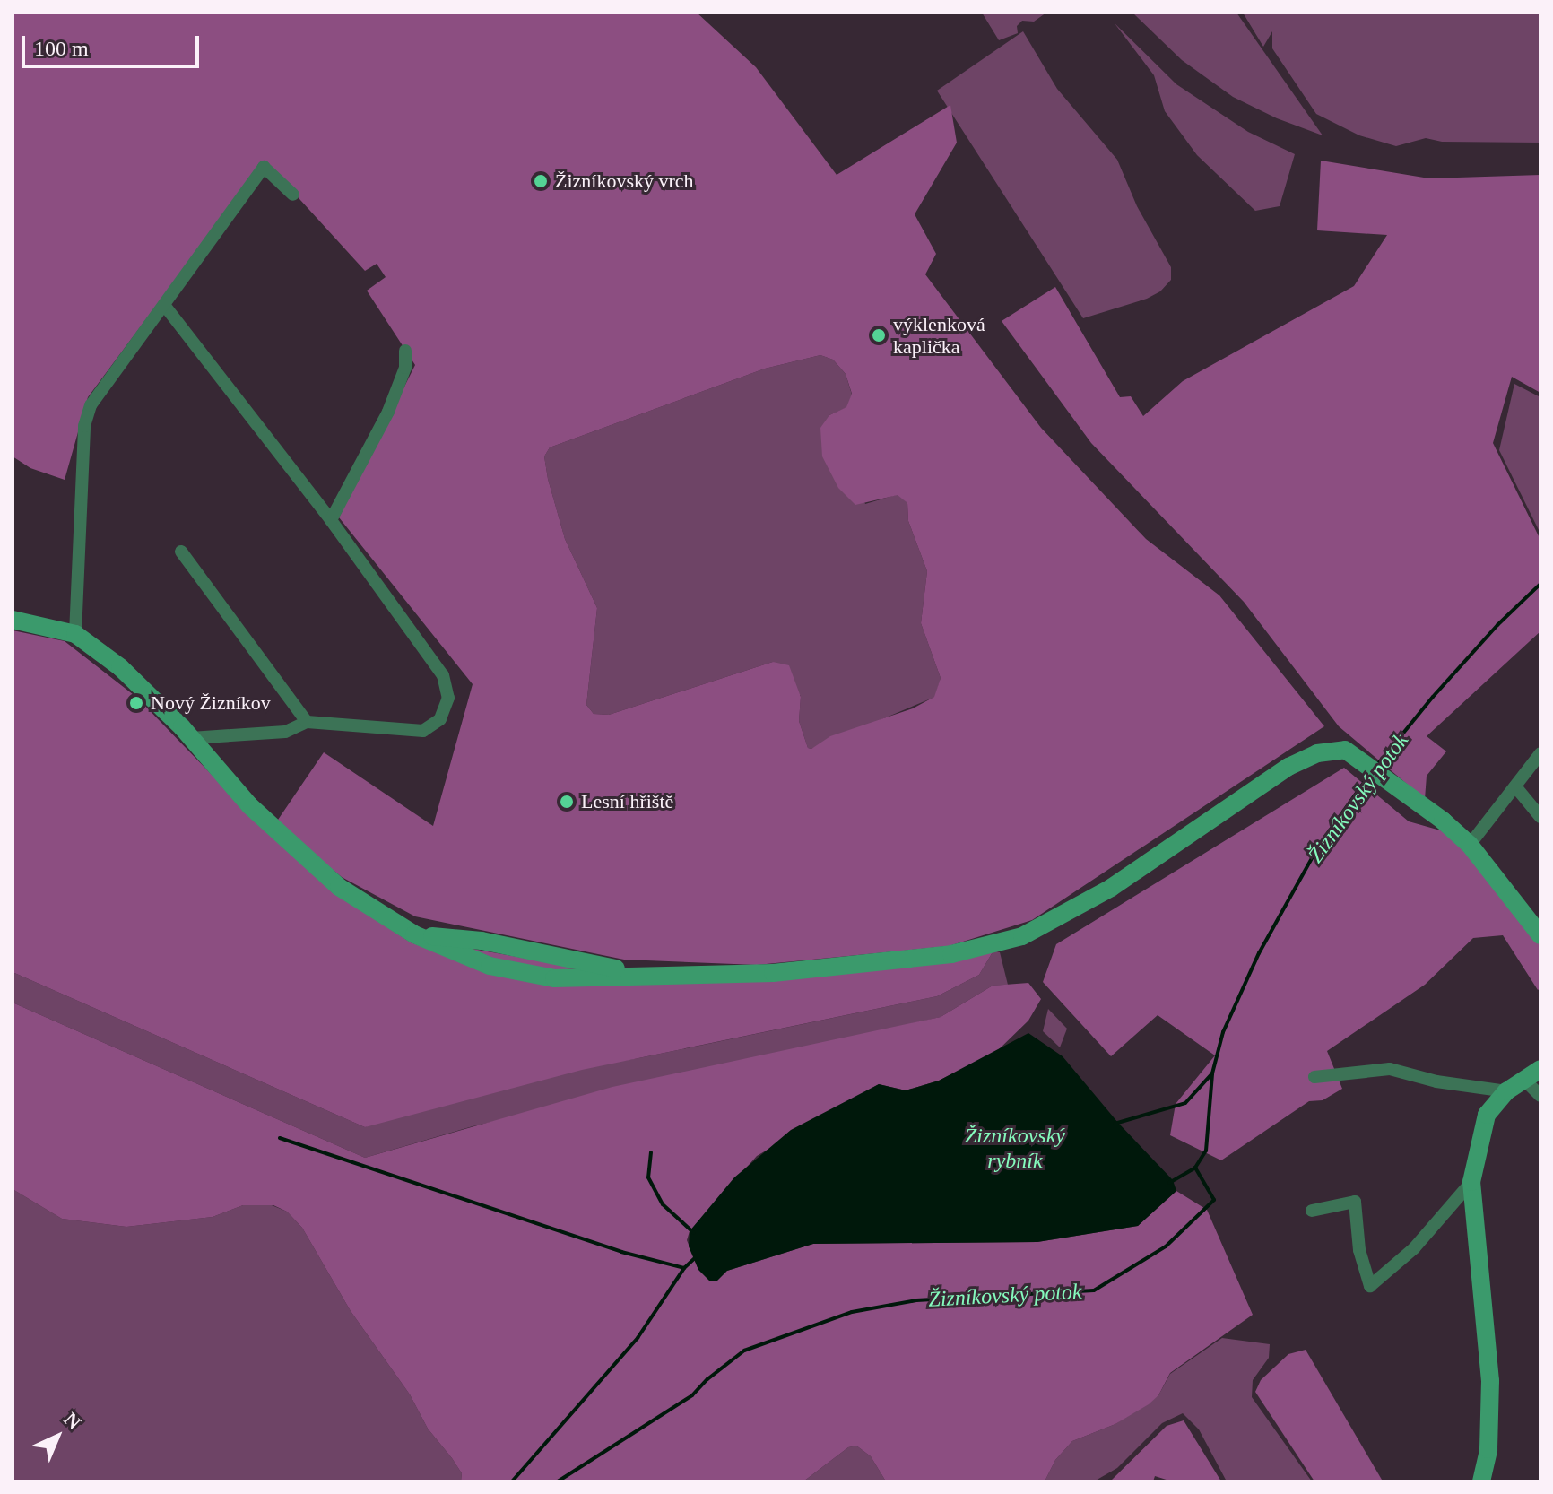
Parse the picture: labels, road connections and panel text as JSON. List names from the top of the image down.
{
  "water": ["Žizníkovský potok", "Žizníkovský rybník"],
  "places": [
    "Žizníkovský vrch",
    "výklenková kaplička",
    "Nový Žizníkov",
    "Lesní hřiště"
  ],
  "scale_bar": "100 m",
  "north": "top right"
}
